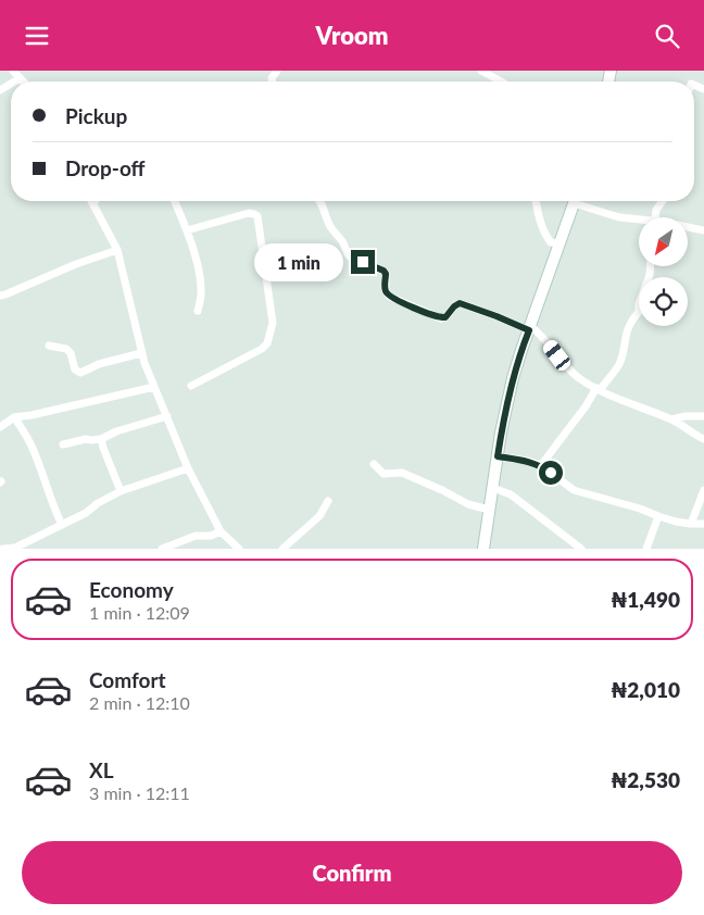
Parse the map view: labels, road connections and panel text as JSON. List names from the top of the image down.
{
  "north": "bottom left",
  "page": {
    "header": "Vroom",
    "banner": ["Pickup", "Drop-off"],
    "bubble": "1 min",
    "list": [
      {
        "name": "Economy",
        "note": "1 min · 12:09",
        "value": "₦1,490"
      },
      {
        "name": "Comfort",
        "note": "2 min · 12:10",
        "value": "₦2,010"
      },
      {
        "name": "XL",
        "note": "3 min · 12:11",
        "value": "₦2,530"
      }
    ],
    "buttons": "Confirm"
  }
}
